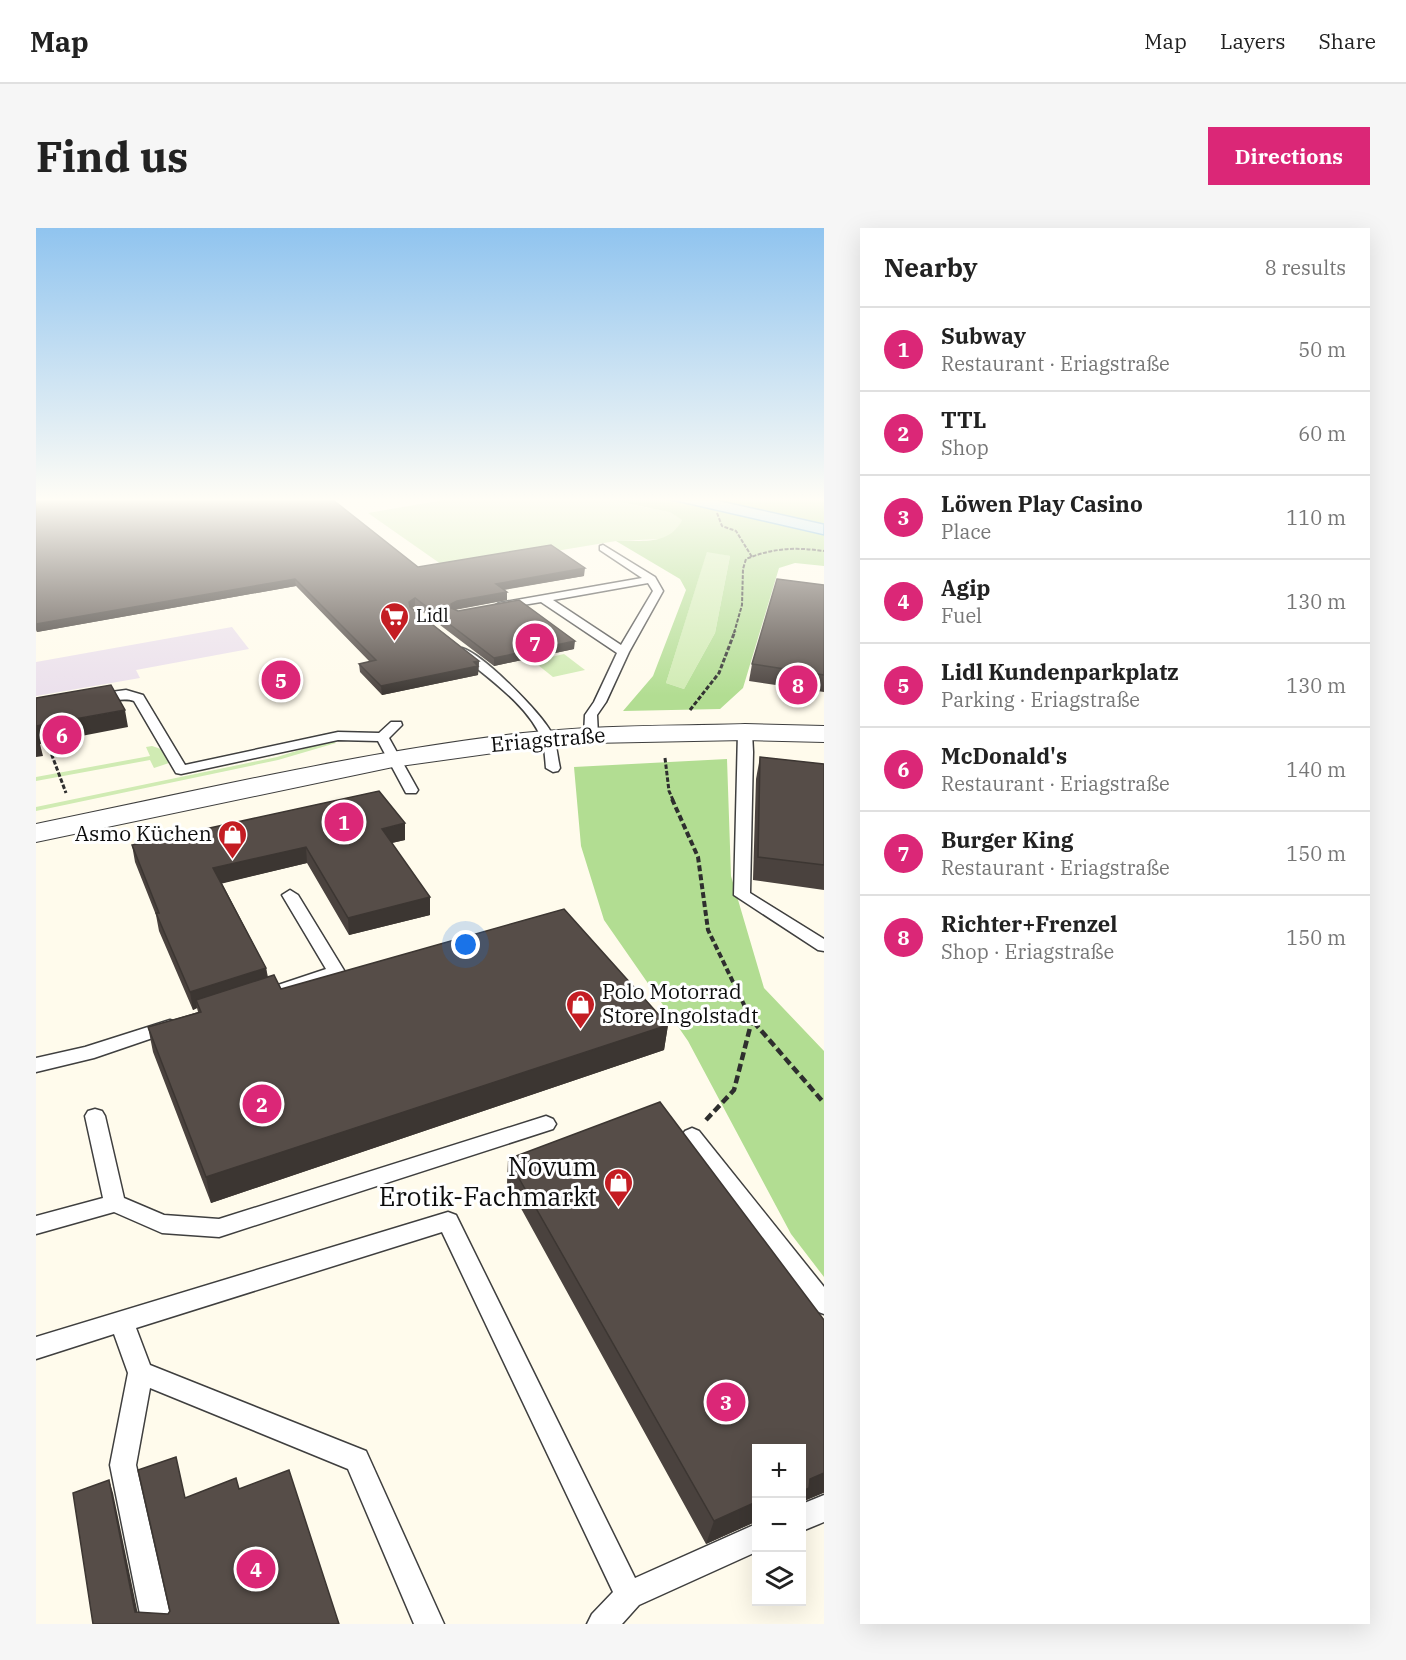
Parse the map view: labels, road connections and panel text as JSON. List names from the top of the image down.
{
  "streets": {
    "street": ["Eriagstraße"]
  },
  "places": {
    "supermarket": ["Lidl"],
    "shop": ["Asmo Küchen", "Polo Motorrad Store Ingolstadt", "Novum Erotik-Fachmarkt"]
  },
  "page": {
    "header": "Map",
    "nav": ["Map", "Layers", "Share"],
    "buttons": "Directions",
    "title": "Find us",
    "heading": ["Nearby", "8 results"],
    "list": [
      {
        "mark": "1",
        "name": "Subway",
        "note": "Restaurant · Eriagstraße",
        "value": "50 m"
      },
      {
        "mark": "2",
        "name": "TTL",
        "note": "Shop",
        "value": "60 m"
      },
      {
        "mark": "3",
        "name": "Löwen Play Casino",
        "note": "Place",
        "value": "110 m"
      },
      {
        "mark": "4",
        "name": "Agip",
        "note": "Fuel",
        "value": "130 m"
      },
      {
        "mark": "5",
        "name": "Lidl Kundenparkplatz",
        "note": "Parking · Eriagstraße",
        "value": "130 m"
      },
      {
        "mark": "6",
        "name": "McDonald's",
        "note": "Restaurant · Eriagstraße",
        "value": "140 m"
      },
      {
        "mark": "7",
        "name": "Burger King",
        "note": "Restaurant · Eriagstraße",
        "value": "150 m"
      },
      {
        "mark": "8",
        "name": "Richter+Frenzel",
        "note": "Shop · Eriagstraße",
        "value": "150 m"
      }
    ],
    "pins": [
      "7",
      "5",
      "8",
      "6",
      "1",
      "2",
      "3",
      "4"
    ],
    "map_buttons": ["+", "−"]
  }
}
